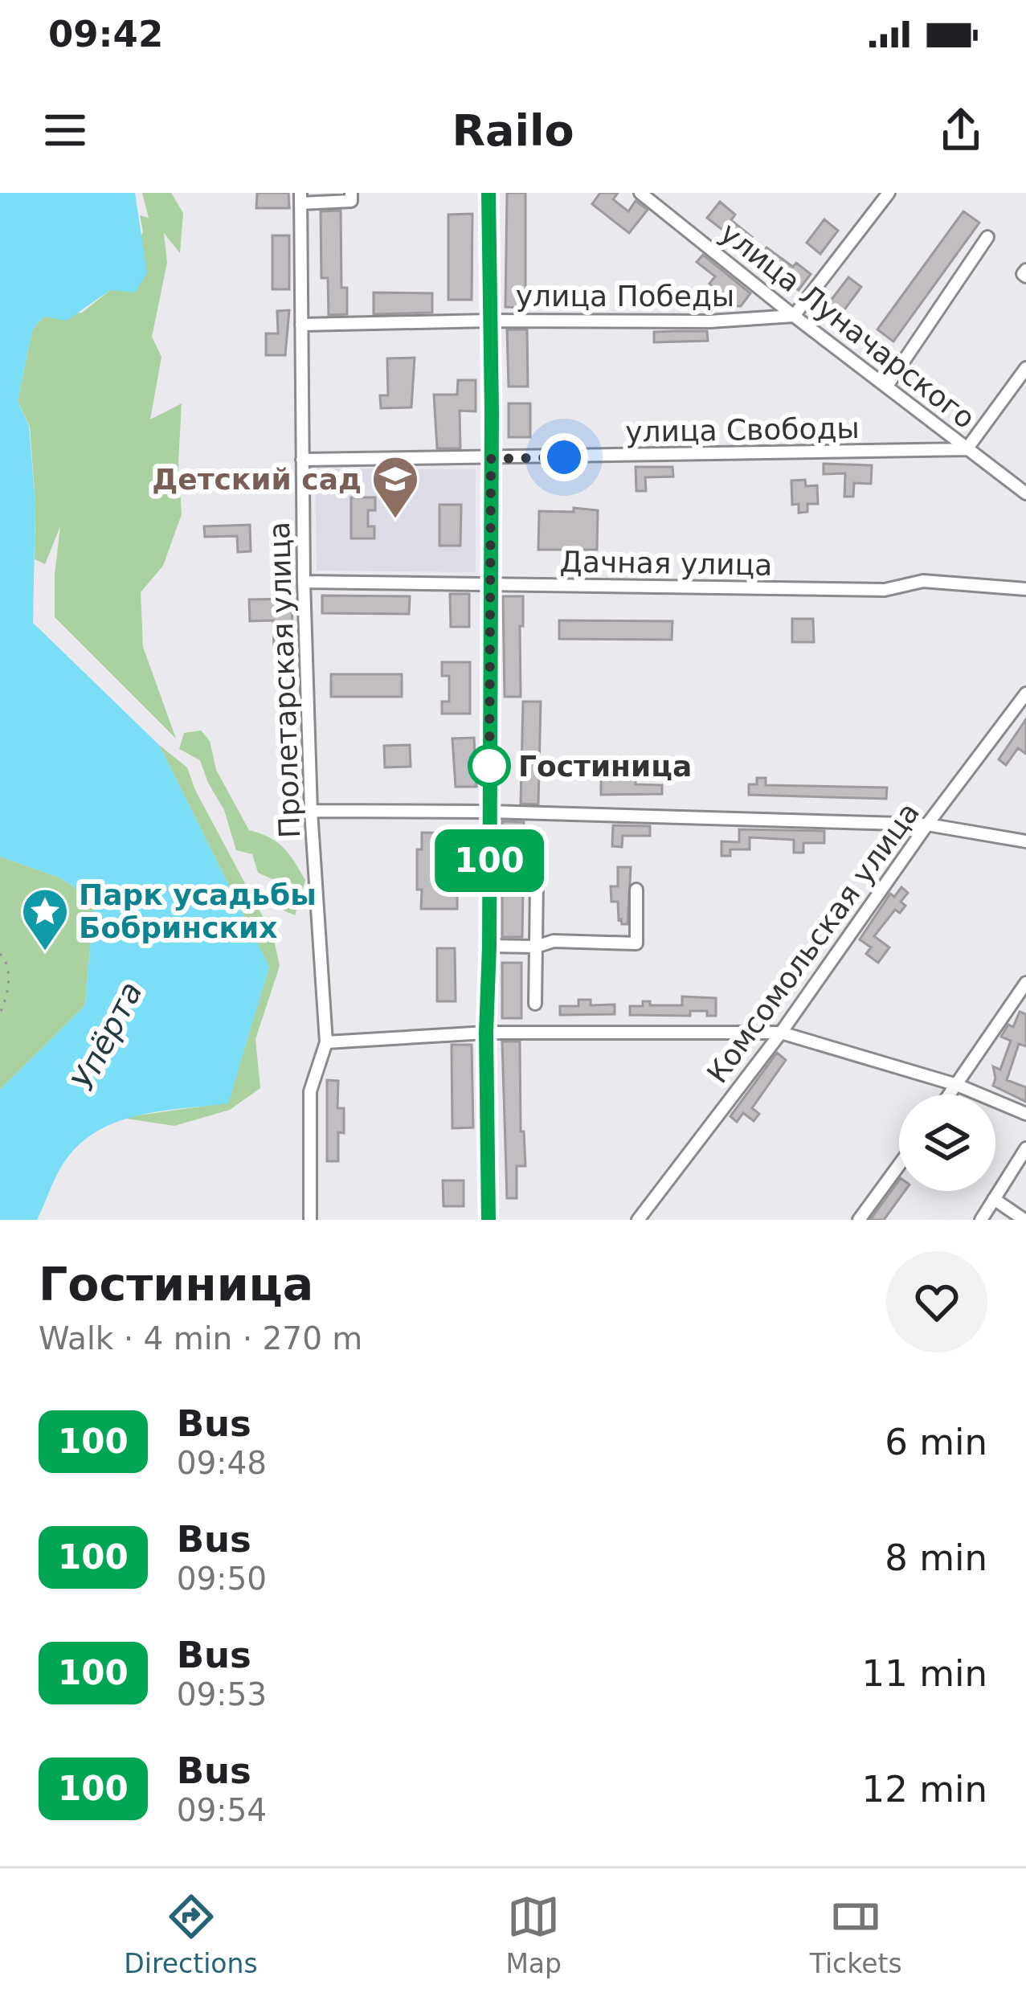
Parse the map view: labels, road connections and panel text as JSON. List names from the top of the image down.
{
  "streets": {
    "street": [
      "улица Победы",
      "улица Луначарского",
      "улица Свободы",
      "Дачная улица",
      "Пролетарская улица",
      "Комсомольская улица"
    ]
  },
  "crossings": [
    ["улица Победы", "улица Луначарского"],
    ["улица Победы", "Пролетарская улица"],
    ["улица Луначарского", "улица Свободы"],
    ["улица Свободы", "Пролетарская улица"],
    ["Дачная улица", "Пролетарская улица"]
  ],
  "water": ["Упёрта"],
  "places": {
    "school or university": ["Детский сад"],
    "other": ["Гостиница"],
    "place": ["Парк усадьбы Бобринских"]
  },
  "lines": ["bus line 100"],
  "page": {
    "status": "09:42",
    "header": "Railo",
    "on_map": "100",
    "heading": ["Гостиница", "Walk · 4 min · 270 m"],
    "list": [
      {
        "mark": "100",
        "name": "Bus",
        "note": "09:48",
        "value": "6 min"
      },
      {
        "mark": "100",
        "name": "Bus",
        "note": "09:50",
        "value": "8 min"
      },
      {
        "mark": "100",
        "name": "Bus",
        "note": "09:53",
        "value": "11 min"
      },
      {
        "mark": "100",
        "name": "Bus",
        "note": "09:54",
        "value": "12 min"
      }
    ],
    "tabs": ["Directions", "Map", "Tickets"]
  }
}
